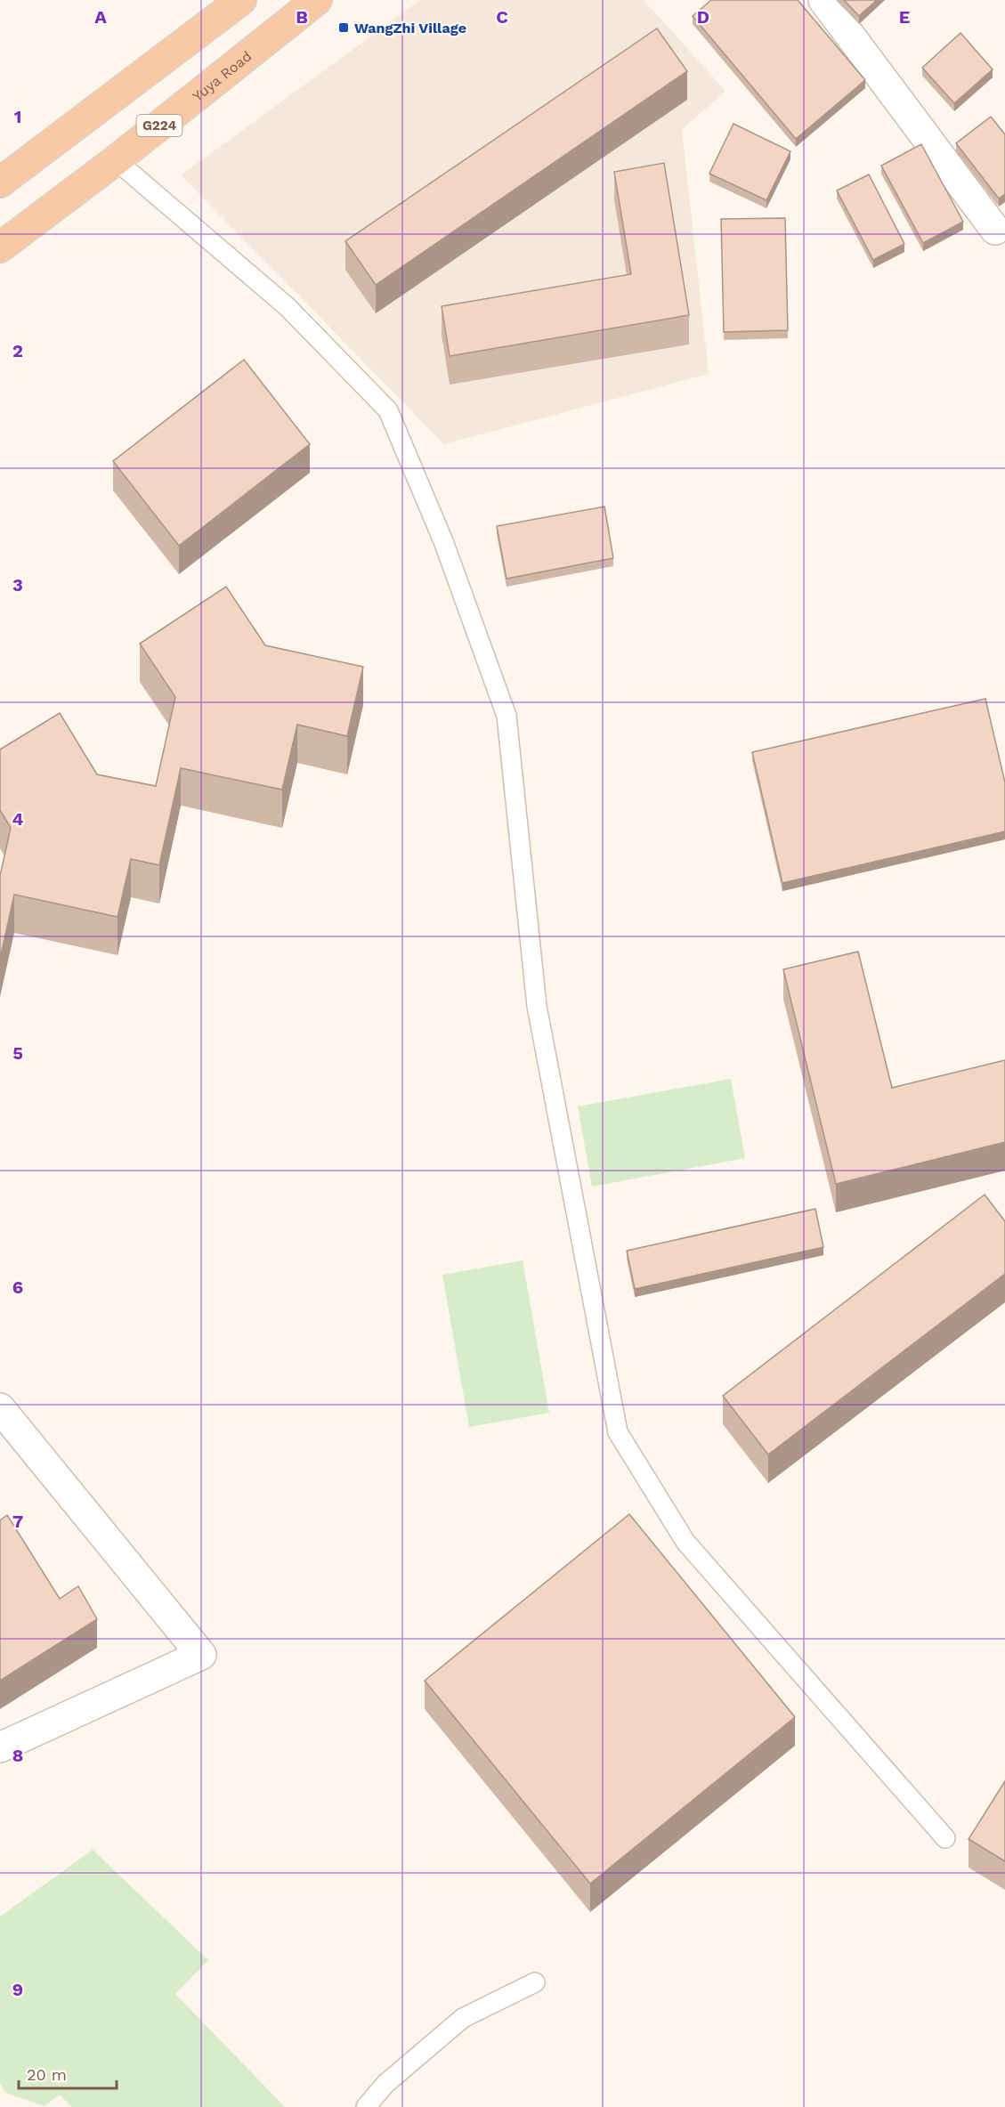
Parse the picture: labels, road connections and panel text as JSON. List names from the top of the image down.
{
  "streets": {
    "highway": ["Yuya Road", "G224"]
  },
  "places": {
    "transit": ["WangZhi Village"]
  },
  "scale_bar": "20 m",
  "grid": {
    "columns": [
      "A",
      "B",
      "C",
      "D",
      "E"
    ],
    "rows": [
      "1",
      "2",
      "3",
      "4",
      "5",
      "6",
      "7",
      "8",
      "9"
    ]
  }
}
